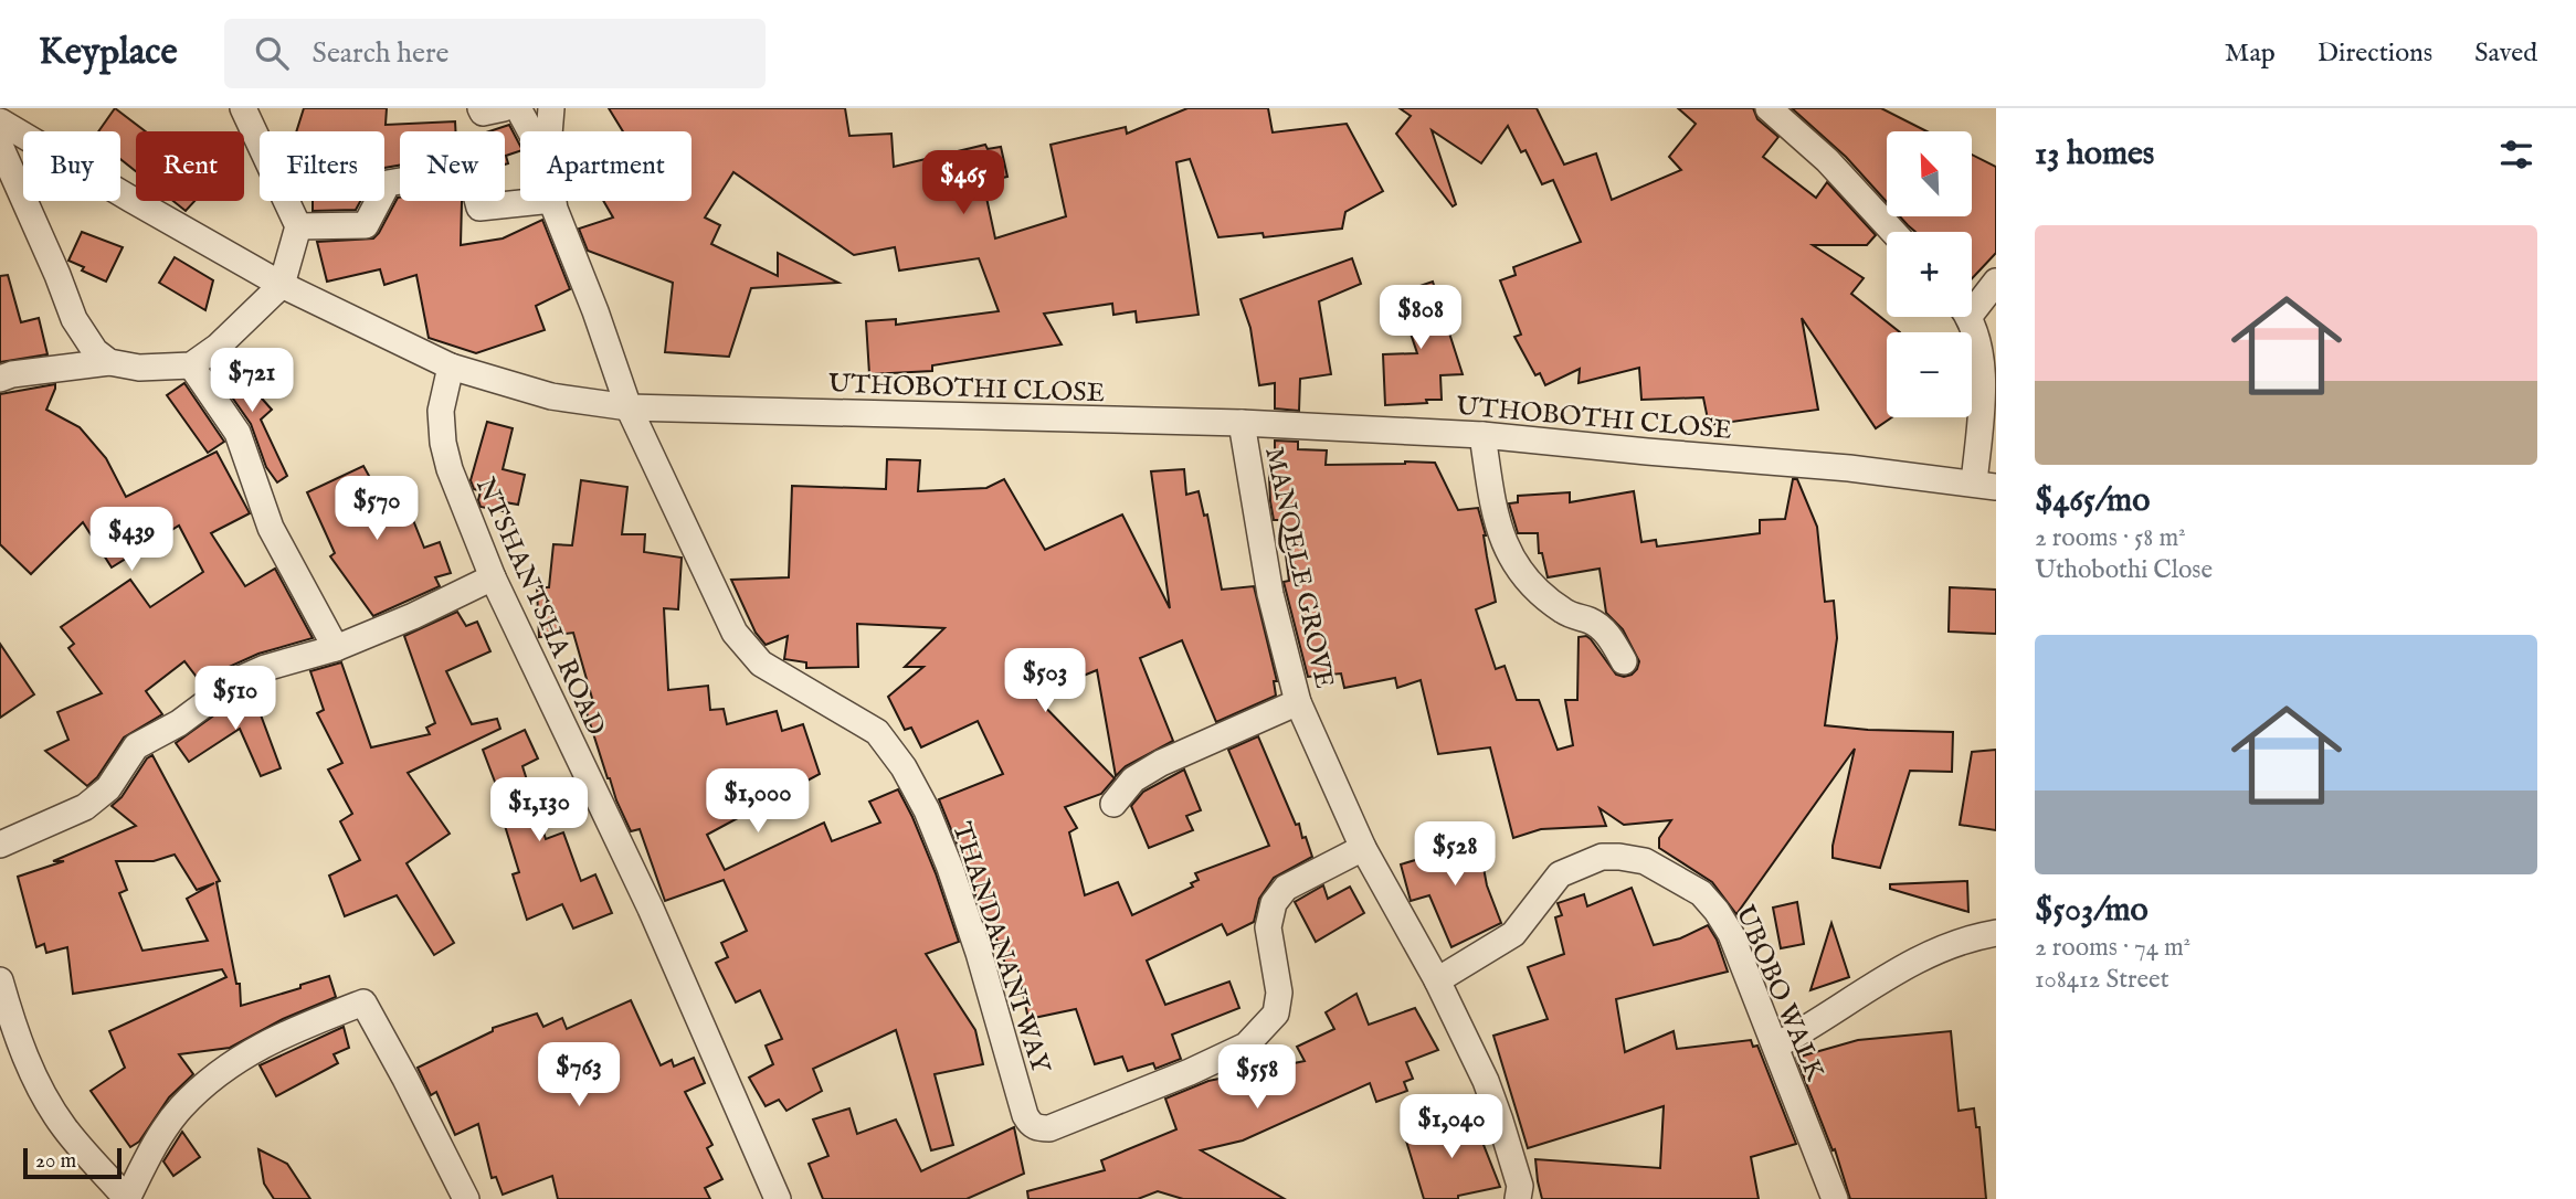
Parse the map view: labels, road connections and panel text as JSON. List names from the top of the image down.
{
  "streets": {
    "street": [
      "UTHOBOTHI CLOSE",
      "MANQELE GROVE",
      "NTSHANTSHA ROAD",
      "THANDANANI WAY",
      "UBOBO WALK"
    ]
  },
  "crossings": [
    ["UTHOBOTHI CLOSE", "MANQELE GROVE"],
    ["UTHOBOTHI CLOSE", "NTSHANTSHA ROAD"],
    ["UTHOBOTHI CLOSE", "THANDANANI WAY"],
    ["MANQELE GROVE", "THANDANANI WAY"],
    ["MANQELE GROVE", "UBOBO WALK"]
  ],
  "scale_bar": "20 m",
  "north": "top left",
  "page": {
    "header": "Keyplace",
    "search": "Search here",
    "nav": ["Map", "Directions", "Saved"],
    "heading": "13 homes",
    "map_buttons": ["+", "−"],
    "chip": [
      "Buy",
      "Rent",
      "Filters",
      "New",
      "Apartment"
    ],
    "price": [
      "$465",
      "$808",
      "$721",
      "$570",
      "$439",
      "$503",
      "$510",
      "$1,000",
      "$1,130",
      "$528",
      "$763",
      "$558",
      "$1,040"
    ],
    "list": [
      {
        "name": "$465/mo",
        "note": "2 rooms · 58 m² · Uthobothi Close"
      },
      {
        "name": "$503/mo",
        "note": "2 rooms · 74 m² · 108412 Street"
      }
    ],
    "scale": "20 m"
  }
}
